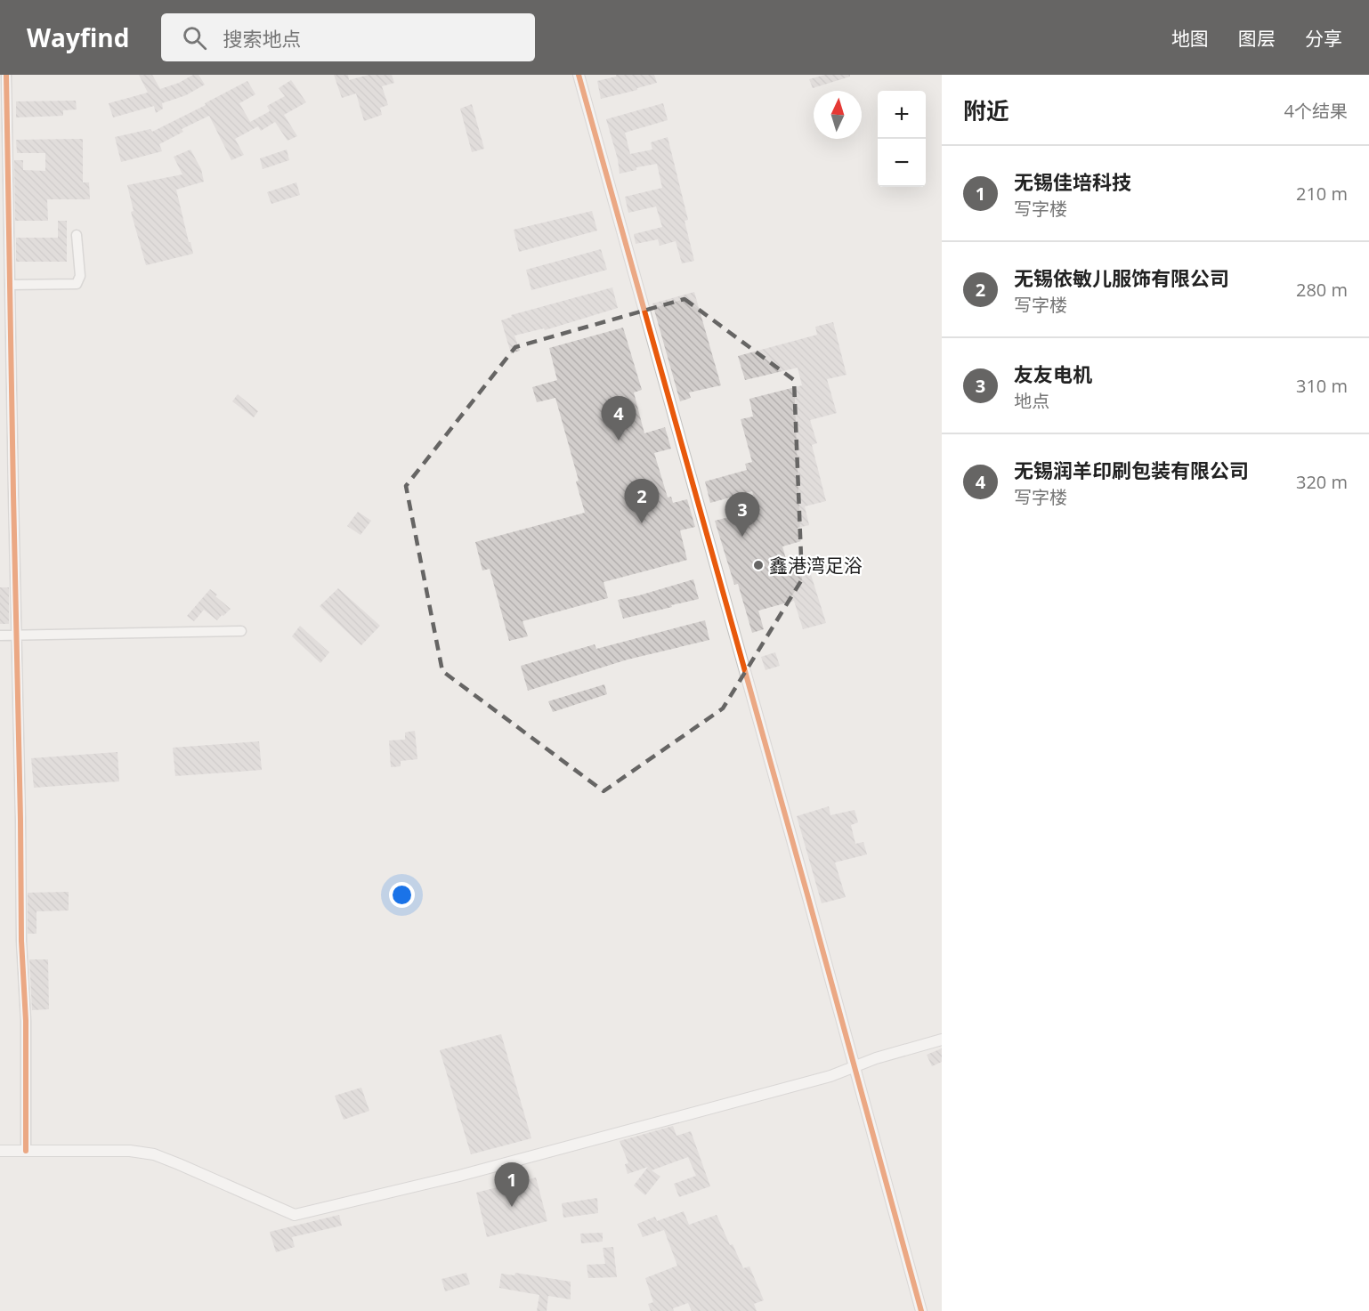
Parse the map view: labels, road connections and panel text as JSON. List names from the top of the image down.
{
  "places": ["鑫港湾足浴"],
  "north": "top",
  "page": {
    "header": "Wayfind",
    "search": "搜索地点",
    "nav": ["地图", "图层", "分享"],
    "heading": ["附近", "4个结果"],
    "map_buttons": ["+", "−"],
    "list": [
      {
        "mark": "1",
        "name": "无锡佳培科技",
        "note": "写字楼",
        "value": "210 m"
      },
      {
        "mark": "2",
        "name": "无锡依敏儿服饰有限公司",
        "note": "写字楼",
        "value": "280 m"
      },
      {
        "mark": "3",
        "name": "友友电机",
        "note": "地点",
        "value": "310 m"
      },
      {
        "mark": "4",
        "name": "无锡润羊印刷包装有限公司",
        "note": "写字楼",
        "value": "320 m"
      }
    ],
    "pins": [
      "4",
      "2",
      "3",
      "1"
    ]
  }
}
